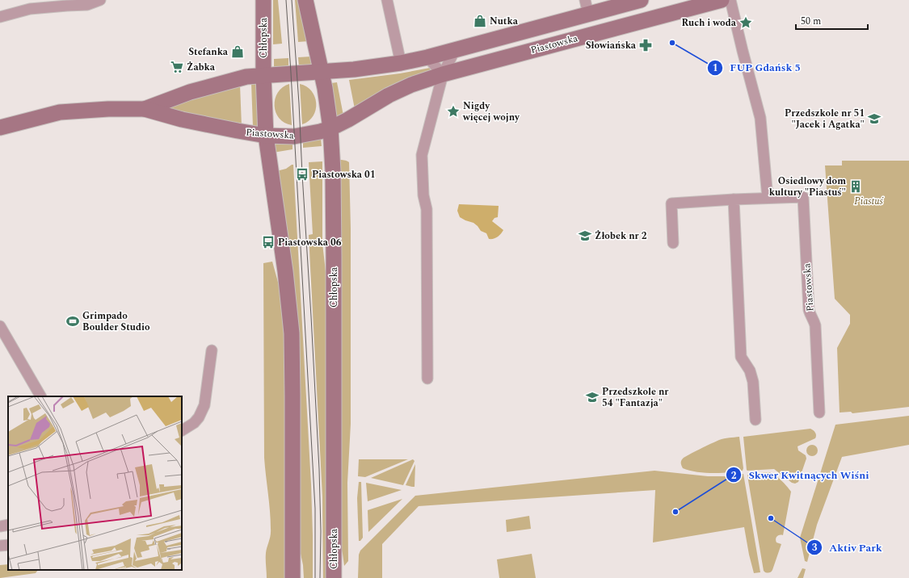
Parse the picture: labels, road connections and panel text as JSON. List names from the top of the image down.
{
  "streets": {
    "street": ["Chłopska", "Piastowska"]
  },
  "crossings": [
    ["Chłopska", "Piastowska"]
  ],
  "parks": ["Piastuś"],
  "places": {
    "shop": ["Nutka", "Stefanka"],
    "place": ["Ruch i woda", "Nigdy więcej wojny"],
    "other": ["FUP Gdańsk 5", "Skwer Kwitnących Wiśni", "Aktiv Park"],
    "pharmacy": ["Słowiańska"],
    "supermarket": ["Żabka"],
    "school or university": ["Przedszkole nr 51 \"Jacek i Agatka\"", "Żłobek nr 2", "Przedszkole nr 54 \"Fantazja\""],
    "bus stop": ["Piastowska 01", "Piastowska 06"],
    "building": ["Osiedlowy dom kultury \"Piastuś\""],
    "sports": ["Grimpado Boulder Studio"]
  },
  "scale_bar": "50 m"
}
